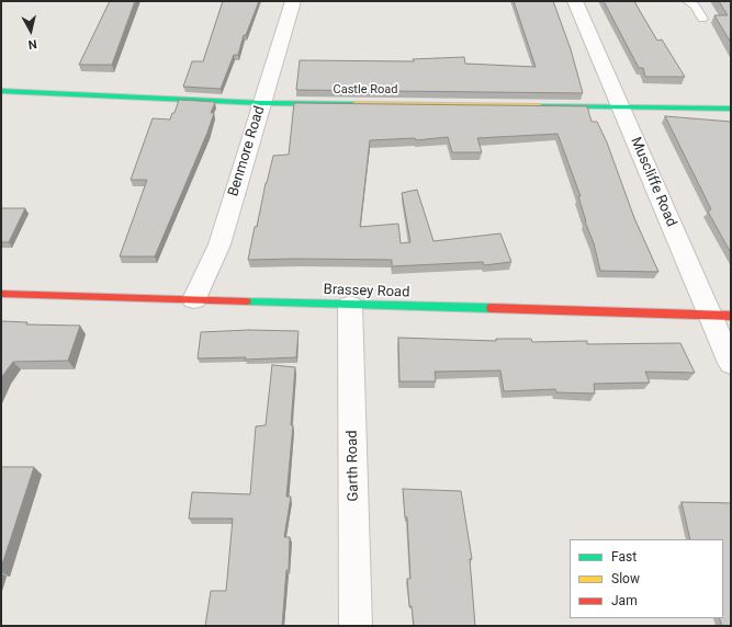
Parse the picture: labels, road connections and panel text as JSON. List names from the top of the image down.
{
  "streets": {
    "street": [
      "Castle Road",
      "Benmore Road",
      "Muscliffe Road",
      "Brassey Road",
      "Garth Road"
    ]
  },
  "crossings": [
    ["Castle Road", "Benmore Road"],
    ["Castle Road", "Muscliffe Road"],
    ["Benmore Road", "Brassey Road"],
    ["Muscliffe Road", "Brassey Road"],
    ["Brassey Road", "Garth Road"]
  ],
  "legend": ["Fast", "Slow", "Jam"],
  "north": "bottom"
}
